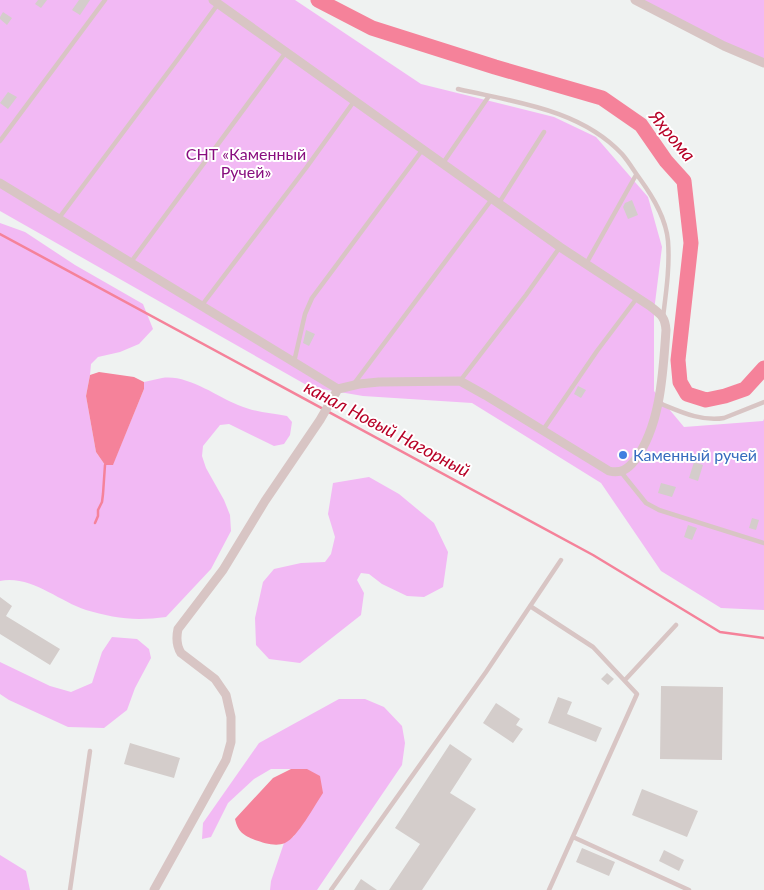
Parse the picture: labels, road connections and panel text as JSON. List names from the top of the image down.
{
  "water": ["Яхрома", "канал Новый Нагорный"],
  "parks": ["СНТ «Каменный Ручей»"],
  "places": ["Каменный ручей"]
}
